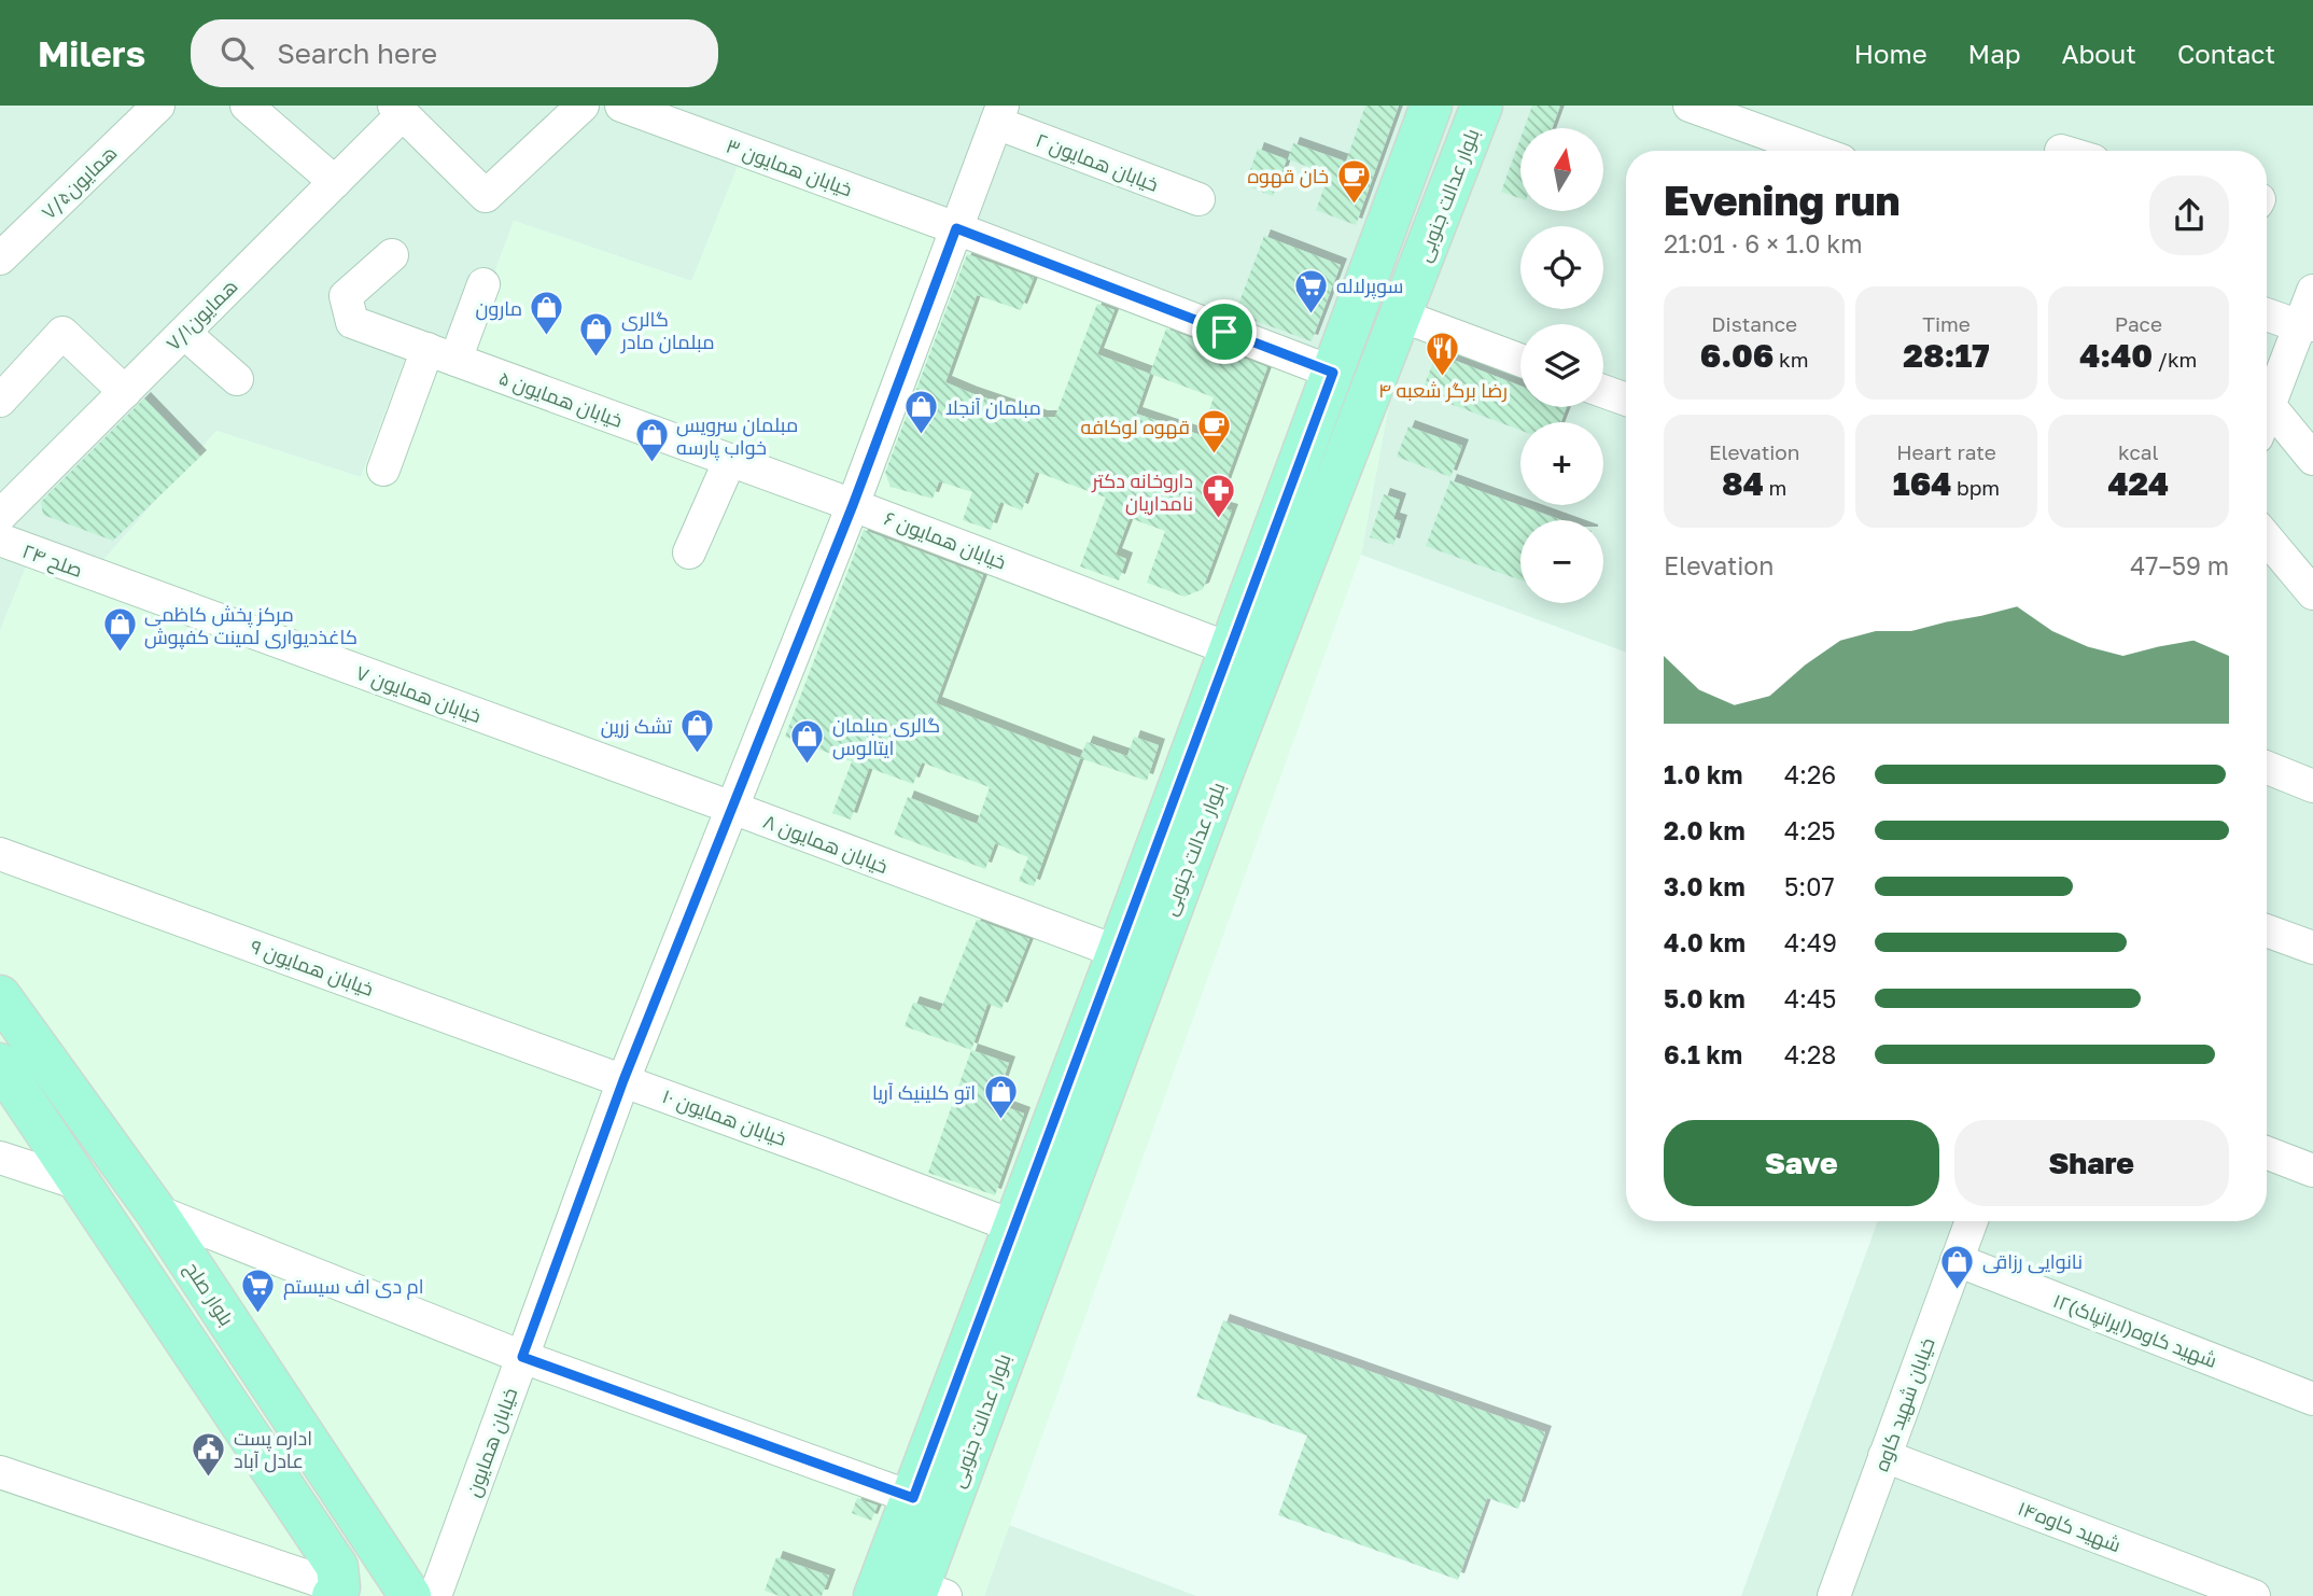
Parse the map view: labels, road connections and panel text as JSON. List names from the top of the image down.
{
  "streets": {
    "main road": ["بلوار عدالت جنوبی", "بلوار صلح"],
    "street": [
      "خیابان همایون ۲",
      "خیابان همایون ۳",
      "همایون۷/۵",
      "همایون۷/۱",
      "خیابان همایون ۵",
      "خیابان همایون ۶",
      "صلح ۲۴",
      "خیابان همایون ۷",
      "خیابان همایون ۸",
      "خیابان همایون ۹",
      "خیابان همایون ۱۰",
      "۱۲شهید کاوه(ایرانپاک)",
      "خیابان شهید کاوه",
      "خیابان همایون",
      "شهید کاوه۱۴"
    ]
  },
  "crossings": [
    ["خیابان همایون ۲", "خیابان همایون"],
    ["خیابان همایون ۳", "بلوار عدالت جنوبی"],
    ["خیابان همایون ۳", "خیابان همایون"],
    ["بلوار عدالت جنوبی", "خیابان همایون ۶"],
    ["بلوار عدالت جنوبی", "خیابان همایون ۸"],
    ["بلوار عدالت جنوبی", "خیابان همایون ۱۰"],
    ["خیابان همایون ۵", "خیابان همایون ۶"],
    ["خیابان همایون ۵", "خیابان همایون"],
    ["خیابان همایون ۶", "خیابان همایون"],
    ["صلح ۲۴", "خیابان همایون ۷"],
    ["خیابان همایون ۷", "خیابان همایون ۸"],
    ["خیابان همایون ۷", "خیابان همایون"],
    ["خیابان همایون ۸", "خیابان همایون"],
    ["خیابان همایون ۹", "خیابان همایون ۱۰"],
    ["خیابان همایون ۹", "خیابان همایون"],
    ["خیابان همایون ۱۰", "خیابان همایون"],
    ["۱۲شهید کاوه(ایرانپاک)", "خیابان شهید کاوه"],
    ["خیابان شهید کاوه", "شهید کاوه۱۴"]
  ],
  "places": {
    "cafe": ["خان قهوه", "قهوه لوکافه"],
    "supermarket": ["سوپرلاله", "ام دی اف سیستم"],
    "shop": [
      "مارون",
      "گالری مبلمان مادر",
      "مبلمان آنجلا",
      "مبلمان سرویس خواب پارسه",
      "مرکز پخش کاظمی کاغذدیواری لمینت کفپوش",
      "تشک زرین",
      "گالری مبلمان ایتالوس",
      "اتو کلینیک آریا",
      "نانوایی رزاقی"
    ],
    "restaurant": ["رضا برگر شعبه ۴"],
    "pharmacy": ["داروخانه دکتر نامداریان"],
    "public building": ["اداره پست عادل آباد"]
  },
  "north": "top",
  "page": {
    "header": "Milers",
    "search": "Search here",
    "nav": [
      "Home",
      "Map",
      "About",
      "Contact"
    ],
    "map_buttons": ["+", "−"],
    "heading": ["Evening run", "21:01 · 6 × 1.0 km"],
    "stats": [
      ["Distance", "6.06 km"],
      ["Time", "28:17"],
      ["Pace", "4:40 /km"],
      ["Elevation", "84 m"],
      ["Heart rate", "164 bpm"],
      ["kcal", "424"]
    ],
    "chart": ["Elevation", "47–59 m"],
    "list": [
      {
        "name": "1.0 km",
        "note": "4:26"
      },
      {
        "name": "2.0 km",
        "note": "4:25"
      },
      {
        "name": "3.0 km",
        "note": "5:07"
      },
      {
        "name": "4.0 km",
        "note": "4:49"
      },
      {
        "name": "5.0 km",
        "note": "4:45"
      },
      {
        "name": "6.1 km",
        "note": "4:28"
      }
    ],
    "buttons": ["Save", "Share"]
  }
}
